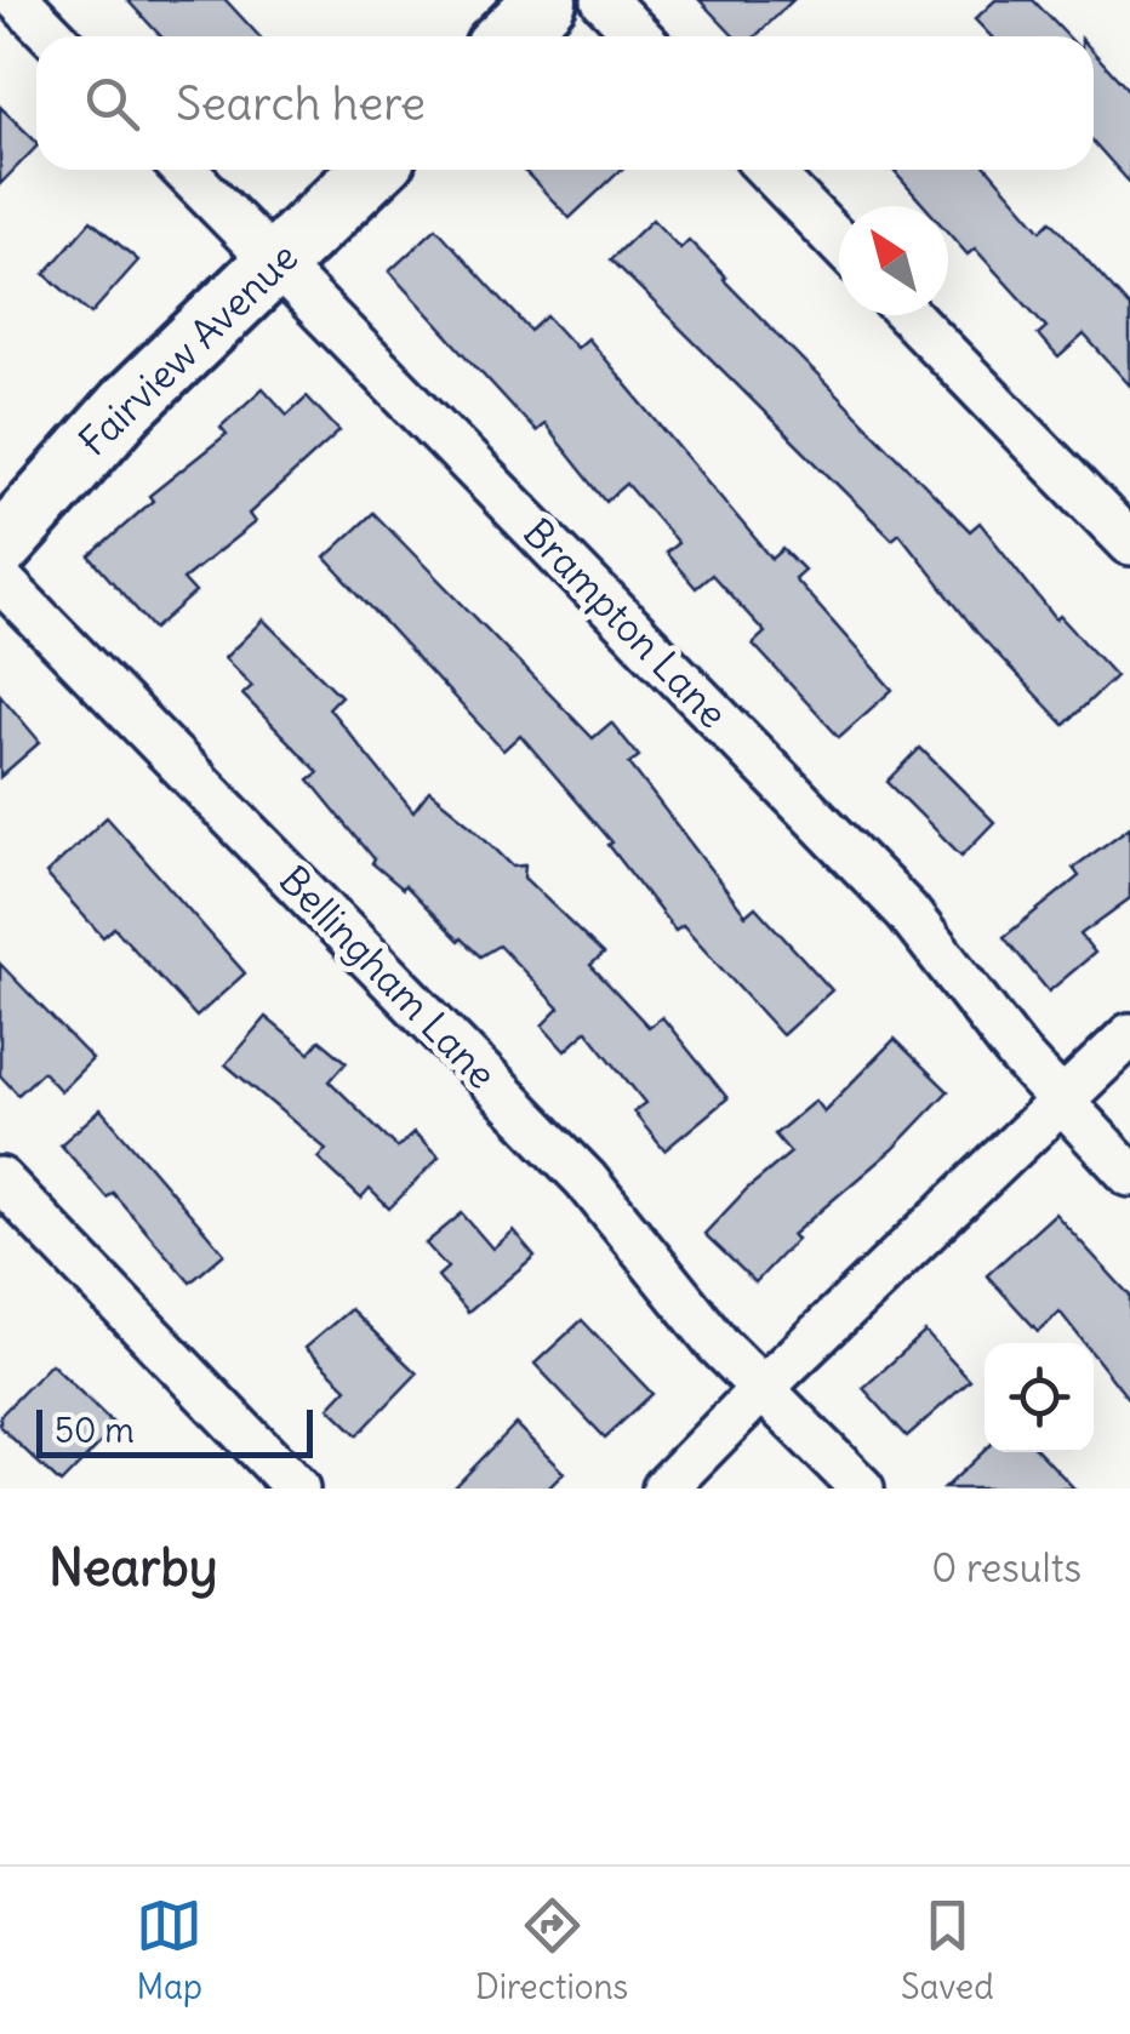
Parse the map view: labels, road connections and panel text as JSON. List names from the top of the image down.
{
  "streets": {
    "street": ["Fairview Avenue", "Brampton Lane", "Bellingham Lane"]
  },
  "crossings": [
    ["Fairview Avenue", "Brampton Lane"]
  ],
  "scale_bar": "50 m",
  "north": "top left",
  "page": {
    "search": "Search here",
    "scale": "50 m",
    "heading": ["Nearby", "0 results"],
    "nav": ["Map", "Directions", "Saved"]
  }
}
